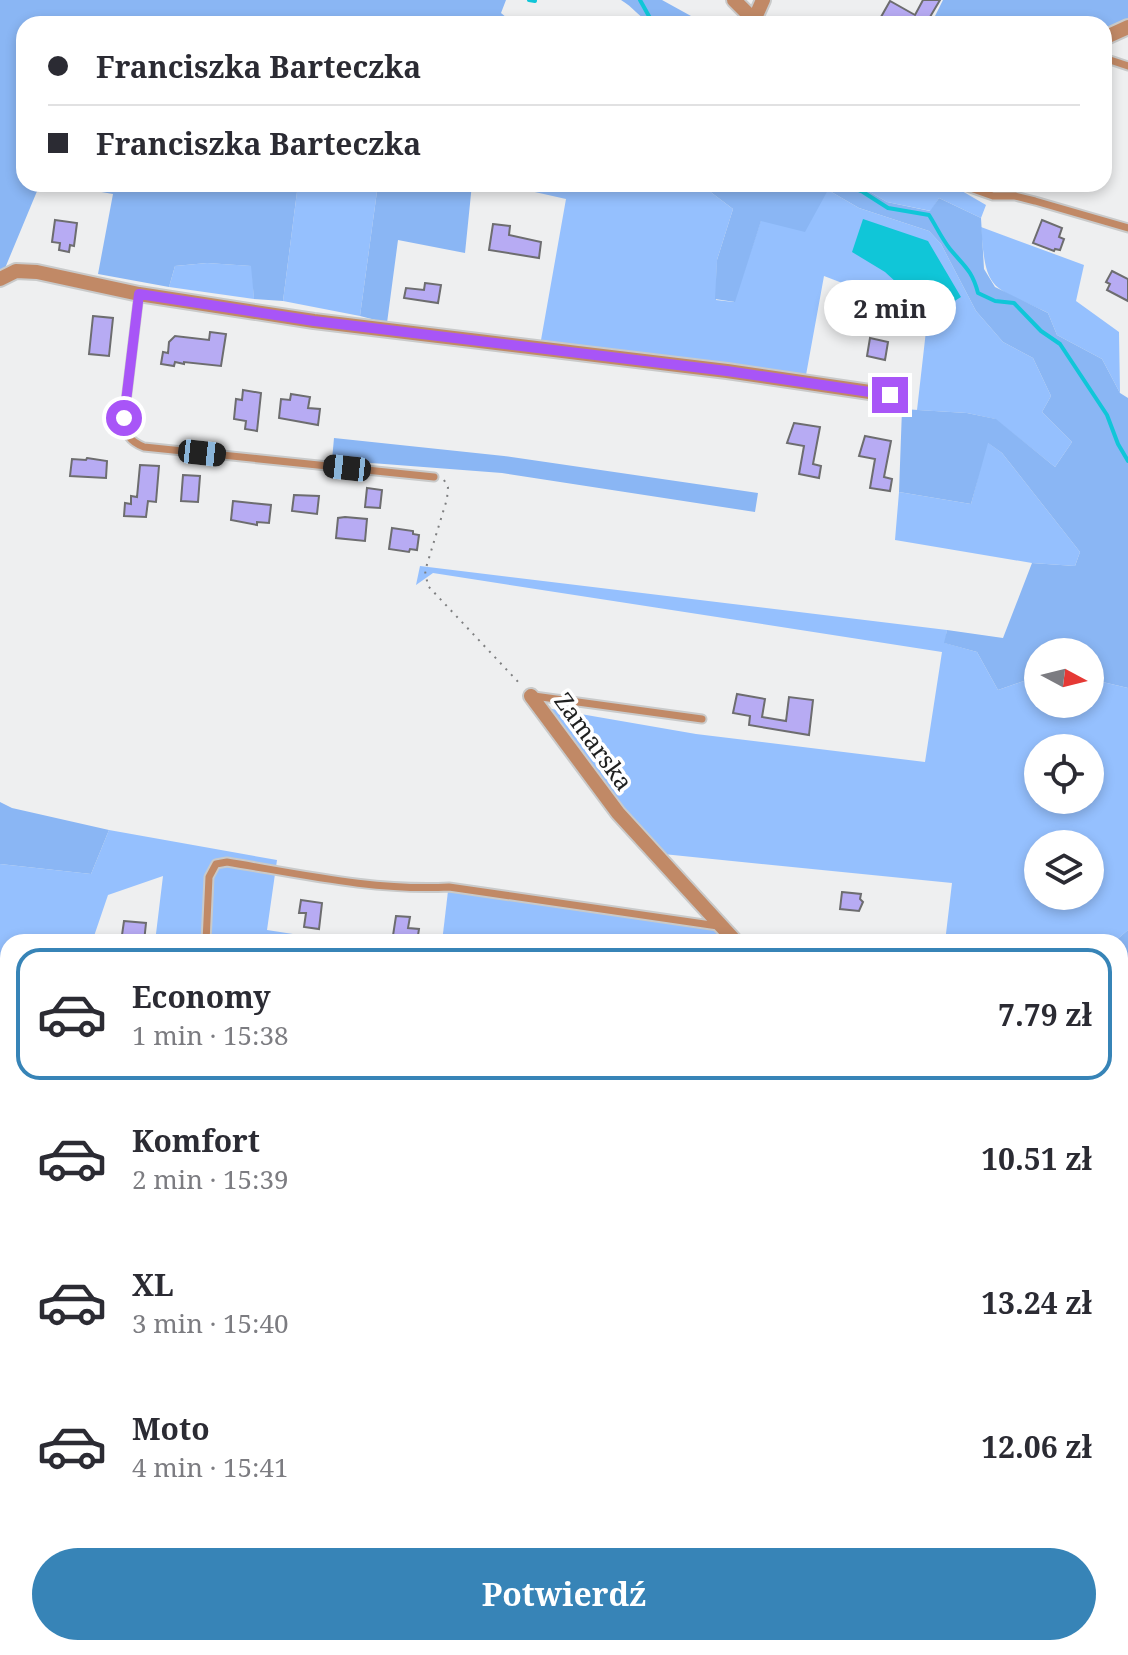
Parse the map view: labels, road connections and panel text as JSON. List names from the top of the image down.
{
  "streets": {
    "street": ["Zamarska"]
  },
  "north": "right",
  "page": {
    "banner": ["Franciszka Barteczka", "Franciszka Barteczka"],
    "bubble": "2 min",
    "list": [
      {
        "name": "Economy",
        "note": "1 min · 15:38",
        "value": "7.79 zł"
      },
      {
        "name": "Komfort",
        "note": "2 min · 15:39",
        "value": "10.51 zł"
      },
      {
        "name": "XL",
        "note": "3 min · 15:40",
        "value": "13.24 zł"
      },
      {
        "name": "Moto",
        "note": "4 min · 15:41",
        "value": "12.06 zł"
      }
    ],
    "buttons": "Potwierdź"
  }
}
